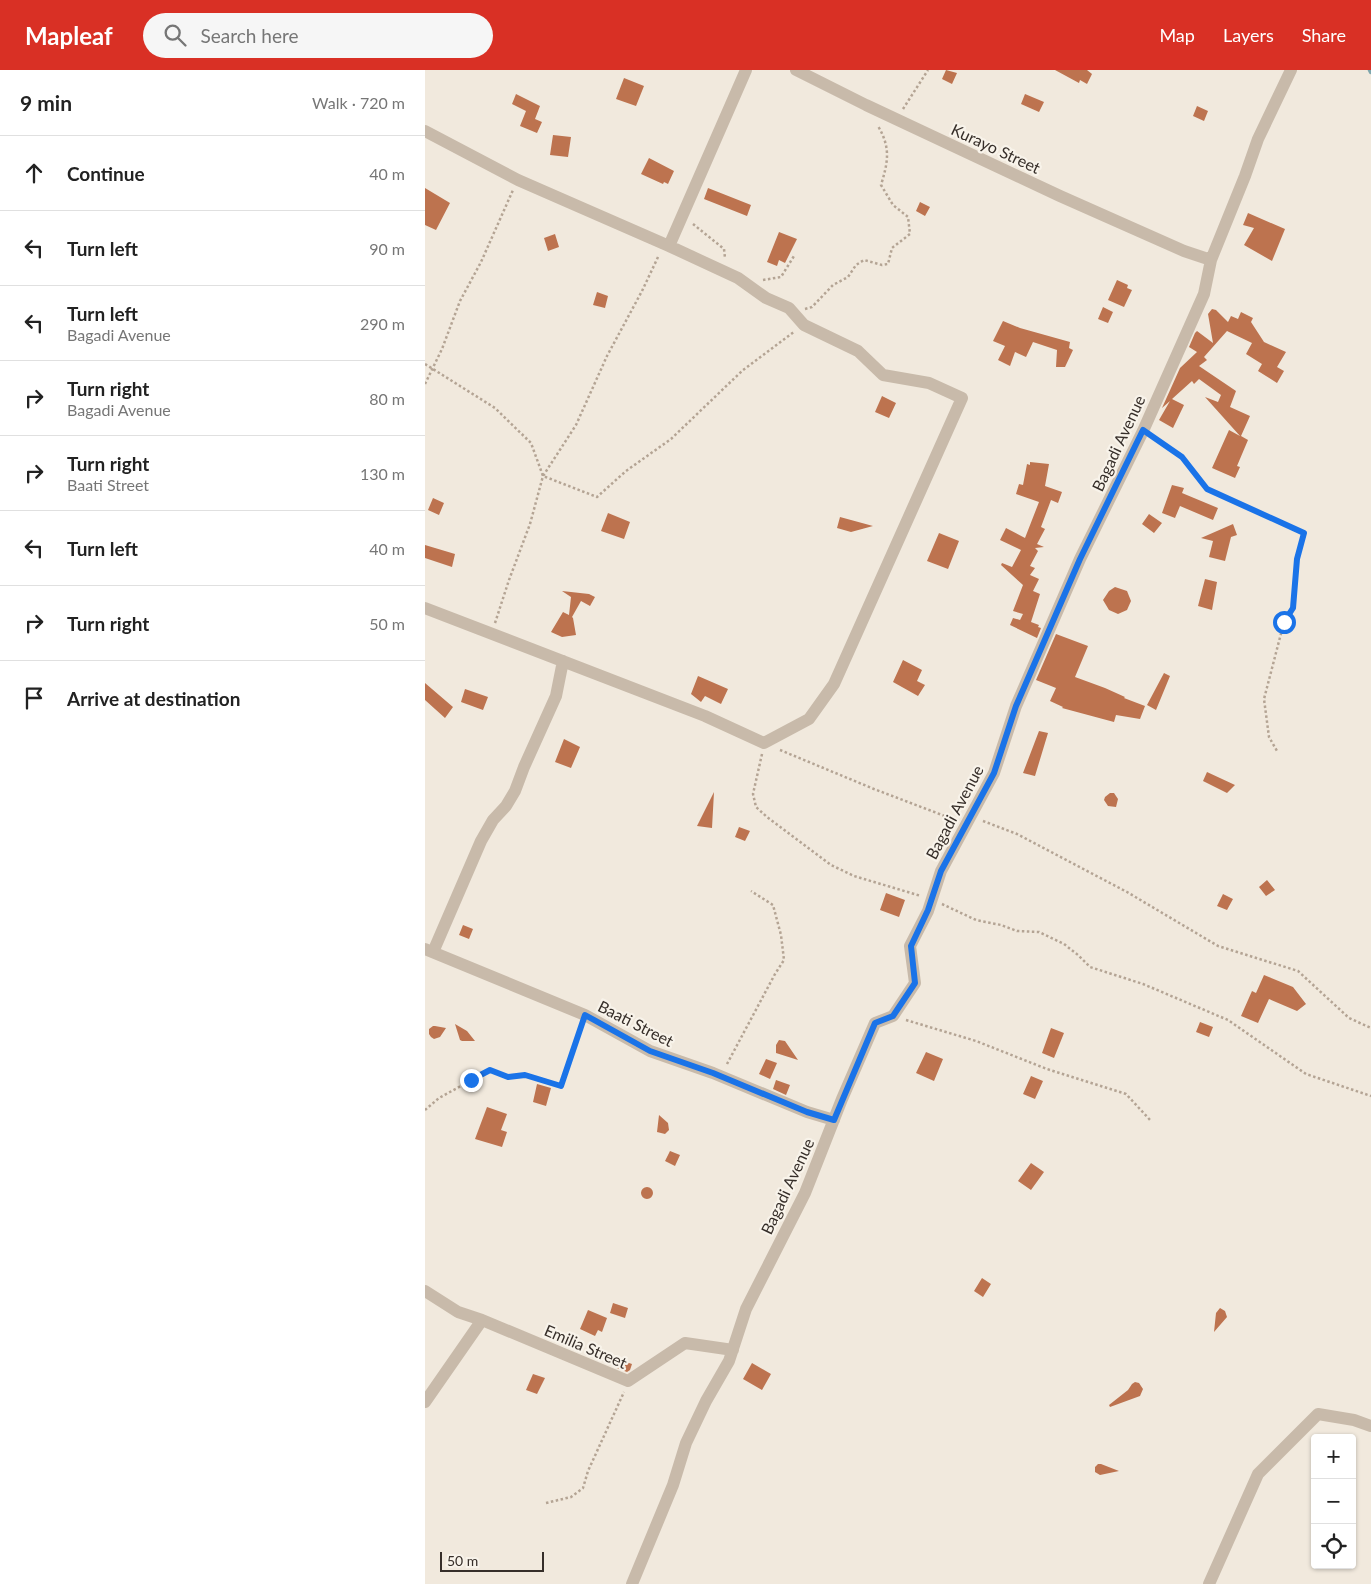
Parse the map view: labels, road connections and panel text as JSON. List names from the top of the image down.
{
  "streets": {
    "street": [
      "Kurayo Street",
      "Bagadi Avenue",
      "Baati Street",
      "Emilia Street"
    ]
  },
  "crossings": [
    ["Kurayo Street", "Bagadi Avenue"],
    ["Bagadi Avenue", "Baati Street"],
    ["Bagadi Avenue", "Emilia Street"]
  ],
  "scale_bar": "50 m",
  "page": {
    "header": "Mapleaf",
    "search": "Search here",
    "nav": ["Map", "Layers", "Share"],
    "heading": ["9 min", "Walk · 720 m"],
    "list": [
      ["Continue", "40 m"],
      ["Turn left", "90 m"],
      ["Turn left", "Bagadi Avenue", "290 m"],
      ["Turn right", "Bagadi Avenue", "80 m"],
      ["Turn right", "Baati Street", "130 m"],
      ["Turn left", "40 m"],
      ["Turn right", "50 m"],
      "Arrive at destination"
    ],
    "map_buttons": ["+", "−"],
    "scale": "50 m"
  }
}
